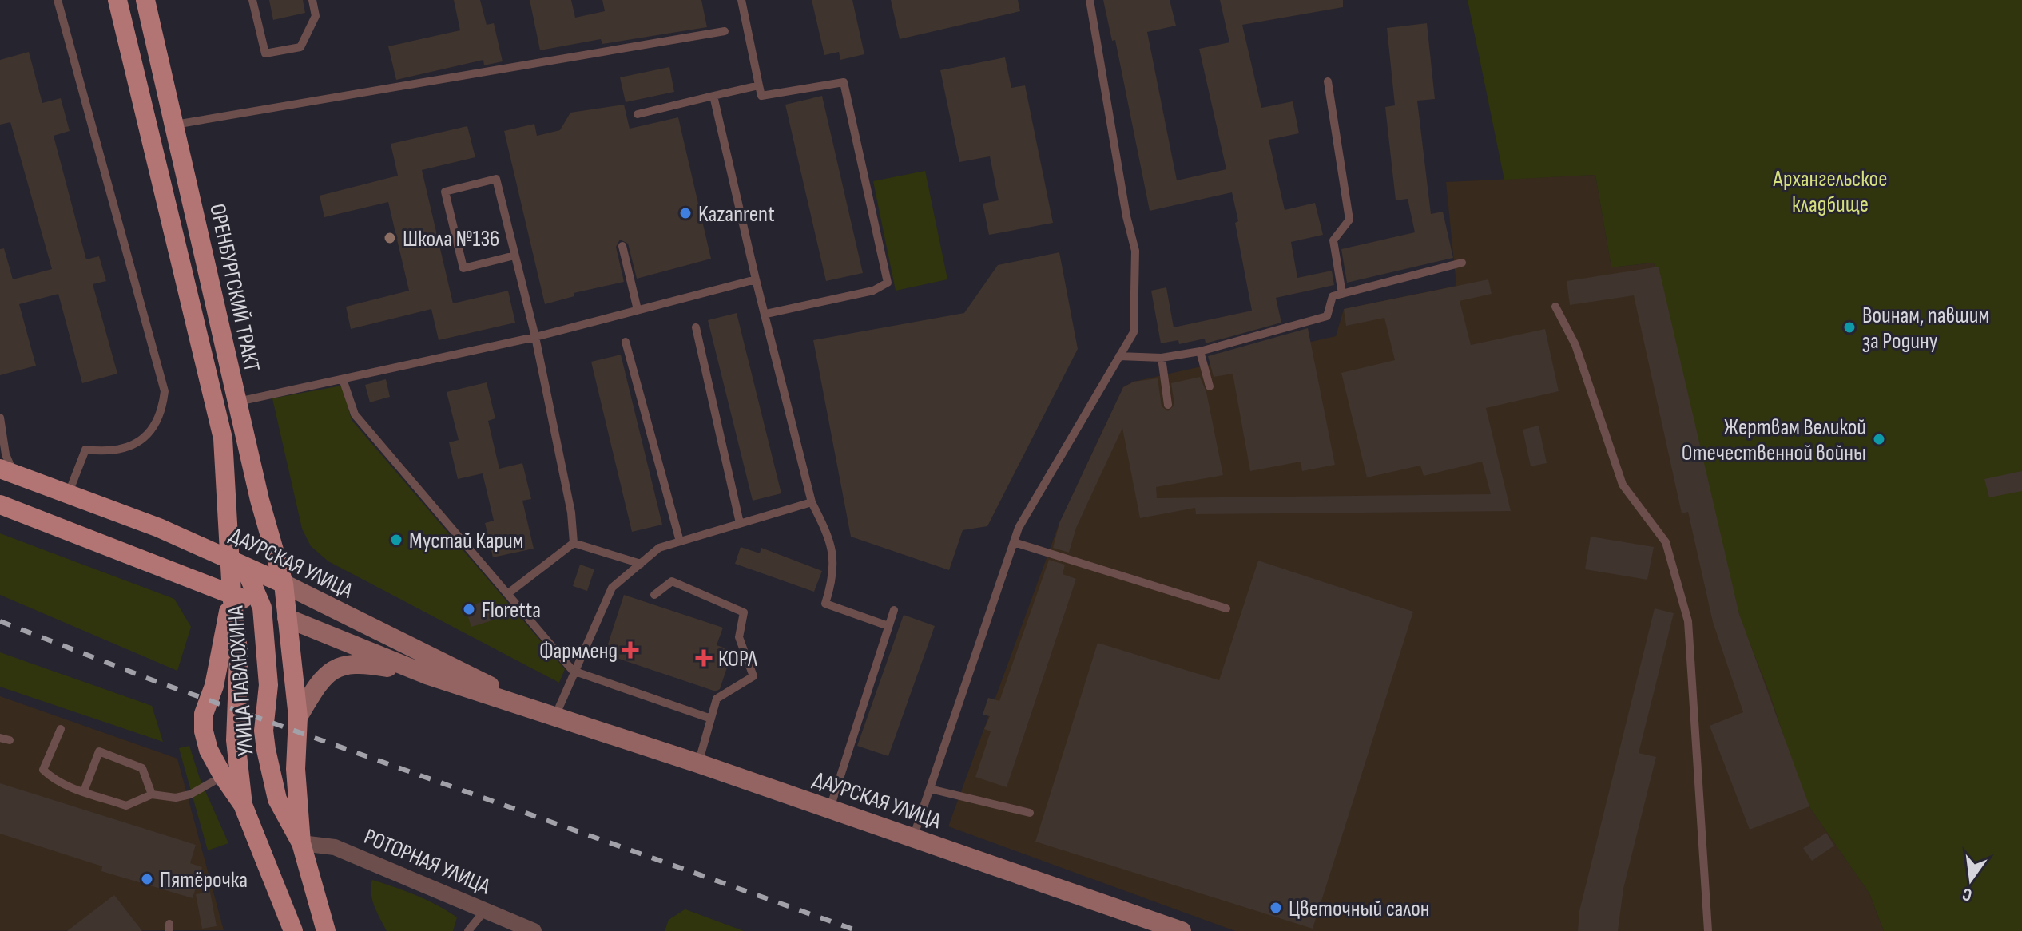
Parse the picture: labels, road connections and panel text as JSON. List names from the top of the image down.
{
  "streets": {
    "main road": ["ОРЕНБУРГСКИЙ ТРАКТ", "ДАУРСКАЯ УЛИЦА", "УЛИЦА ПАВЛЮХИНА"],
    "street": ["РОТОРНАЯ УЛИЦА"]
  },
  "crossings": [
    ["ОРЕНБУРГСКИЙ ТРАКТ", "ДАУРСКАЯ УЛИЦА"],
    ["ОРЕНБУРГСКИЙ ТРАКТ", "УЛИЦА ПАВЛЮХИНА"],
    ["ДАУРСКАЯ УЛИЦА", "УЛИЦА ПАВЛЮХИНА"],
    ["УЛИЦА ПАВЛЮХИНА", "РОТОРНАЯ УЛИЦА"]
  ],
  "parks": ["Архангельское кладбище"],
  "places": {
    "other": [
      "Kazanrent",
      "Школа №136",
      "Воинам, павшим за Родину",
      "Жертвам Великой Отечественной войны",
      "Мустай Карим",
      "Floretta",
      "Пятёрочка",
      "Цветочный салон"
    ],
    "health": ["Фармленд", "КОРЛ"]
  },
  "north": "bottom"
}
